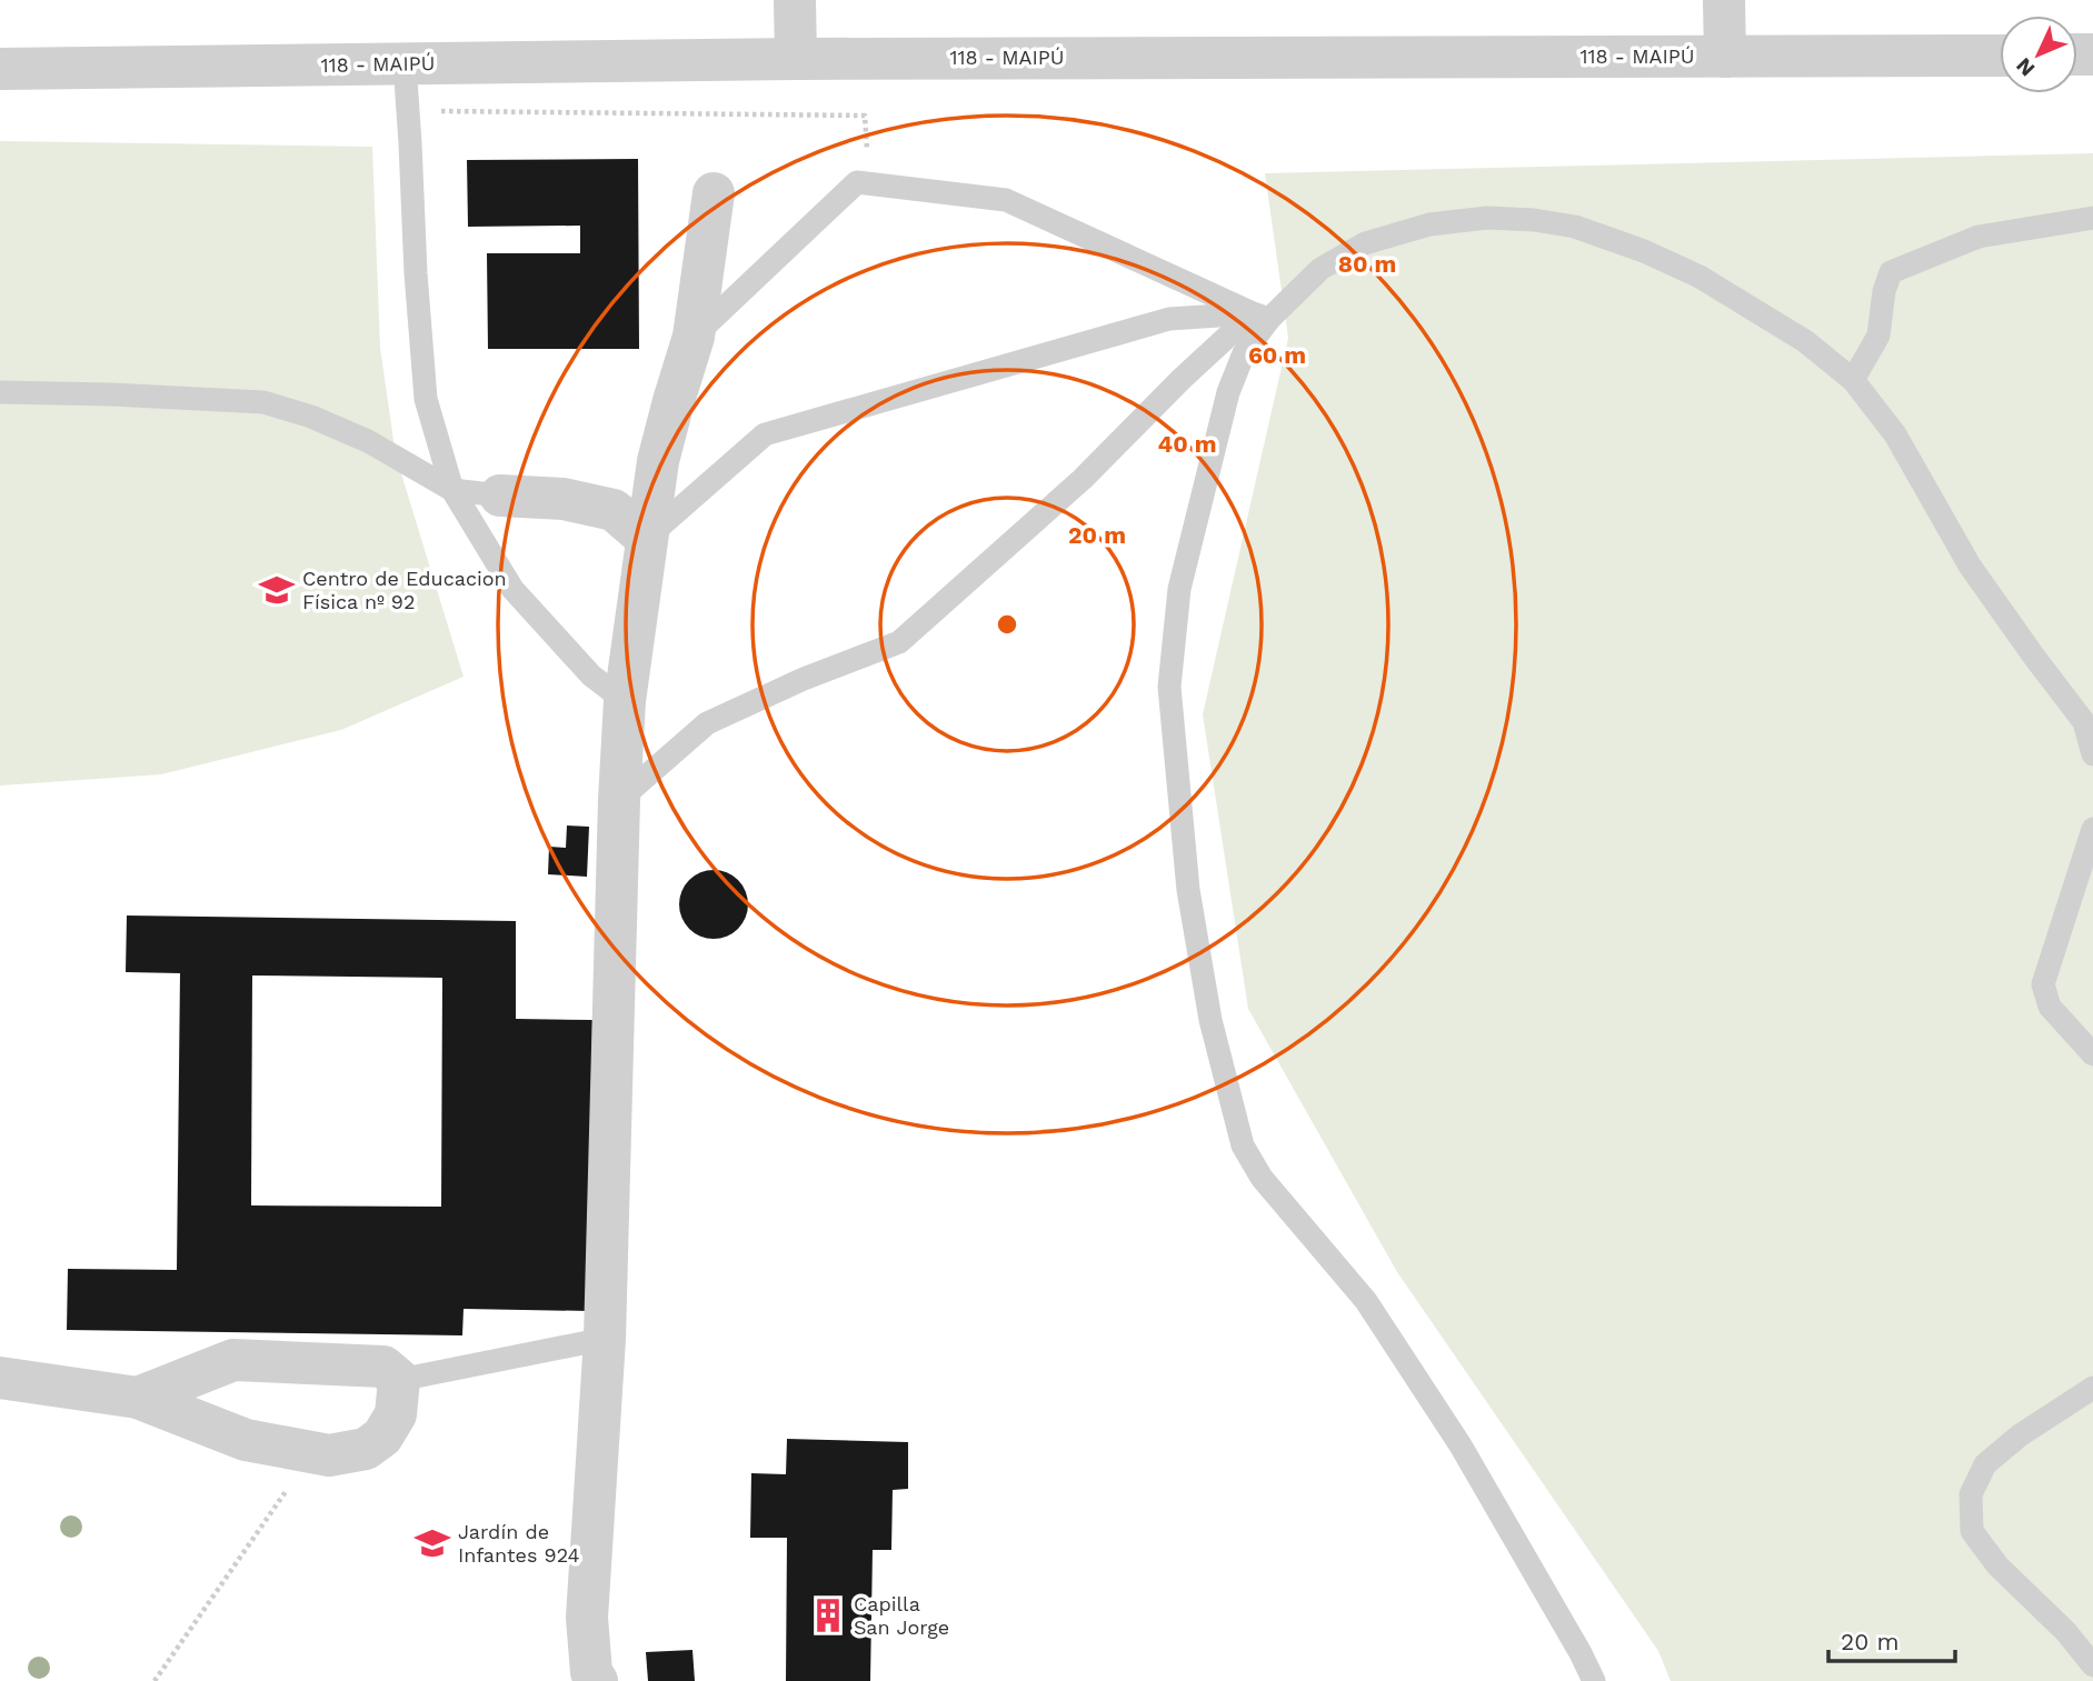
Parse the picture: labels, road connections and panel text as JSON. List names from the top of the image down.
{
  "streets": {
    "street": ["118 - MAIPÚ"]
  },
  "places": {
    "school or university": ["Centro de Educacion Física nº 92", "Jardín de Infantes 924"],
    "building": ["Capilla San Jorge"]
  },
  "scale_bar": "20 m",
  "north": "bottom left",
  "rings": [
    "80 m",
    "60 m",
    "40 m",
    "20 m"
  ]
}
